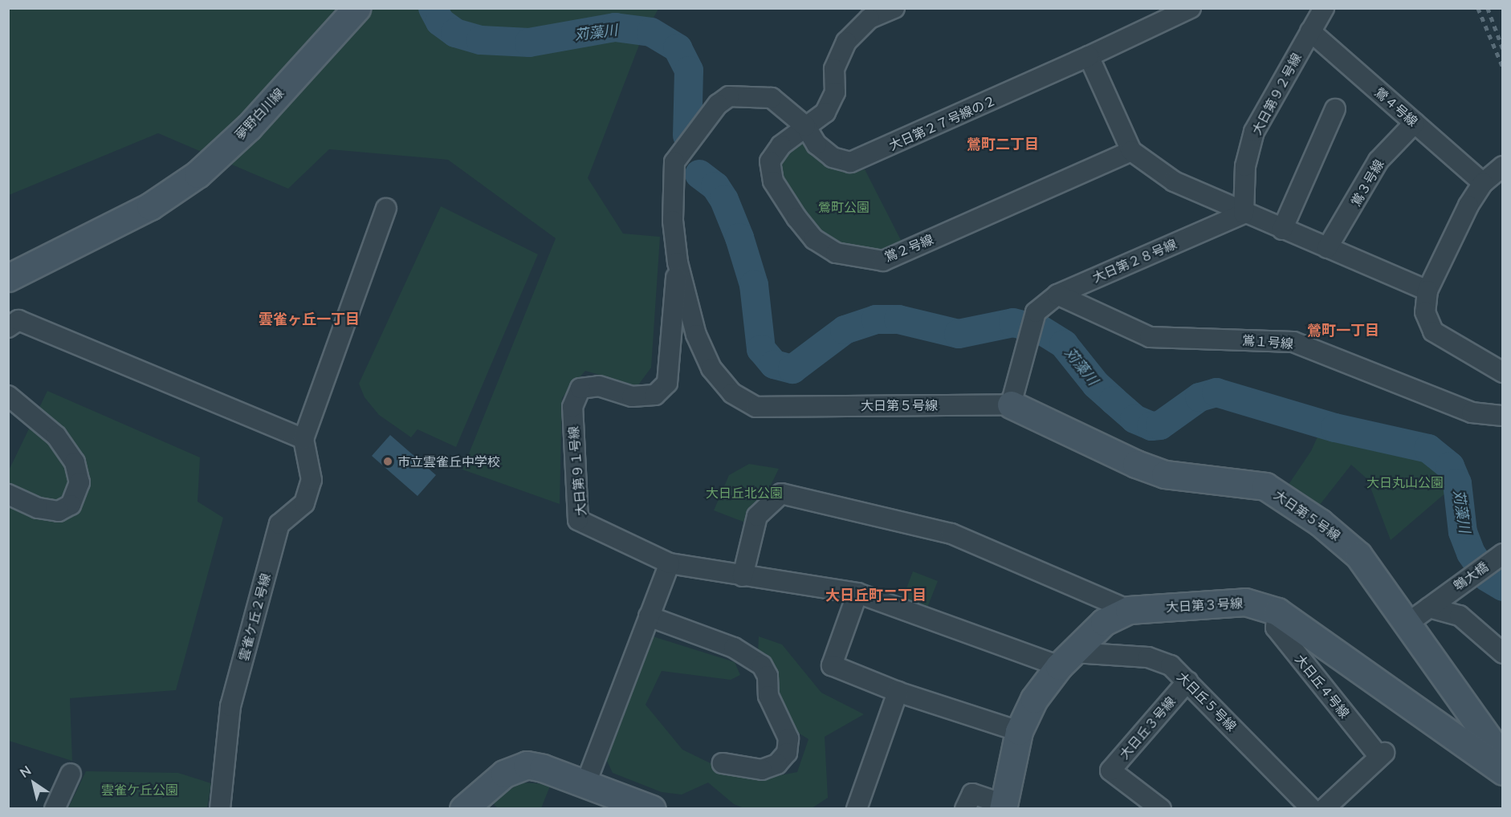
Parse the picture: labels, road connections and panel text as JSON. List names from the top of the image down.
{
  "streets": {
    "street": [
      "大日第９２号線",
      "鶯４号線",
      "夢野白川線",
      "大日第２７号線の２",
      "鴬３号線",
      "鴬２号線",
      "大日第２８号線",
      "鴬１号線",
      "大日第５号線",
      "大日第９１号線",
      "鵯大橋",
      "大日第３号線",
      "雲雀ケ丘２号線",
      "大日丘４号線",
      "大日丘５号線",
      "大日丘３号線"
    ]
  },
  "crossings": [
    ["大日第９２号線", "鶯４号線"],
    ["大日第９２号線", "大日第２８号線"],
    ["鶯４号線", "鴬３号線"],
    ["大日第２７号線の２", "鴬２号線"],
    ["大日第２７号線の２", "大日第５号線"],
    ["鴬２号線", "大日第５号線"],
    ["大日第２８号線", "鴬１号線"],
    ["大日第２８号線", "大日第５号線"],
    ["大日第５号線", "大日第９１号線"],
    ["大日第５号線", "鵯大橋"],
    ["大日第９１号線", "大日丘５号線"],
    ["大日第３号線", "大日丘４号線"],
    ["大日第３号線", "大日丘５号線"],
    ["大日丘５号線", "大日丘３号線"]
  ],
  "districts": [
    "鶯町二丁目",
    "雲雀ヶ丘一丁目",
    "鶯町一丁目",
    "大日丘町二丁目"
  ],
  "water": ["苅藻川"],
  "parks": [
    "鶯町公園",
    "大日丸山公園",
    "大日丘北公園",
    "雲雀ケ丘公園"
  ],
  "places": ["市立雲雀丘中学校"],
  "north": "top left"
}
